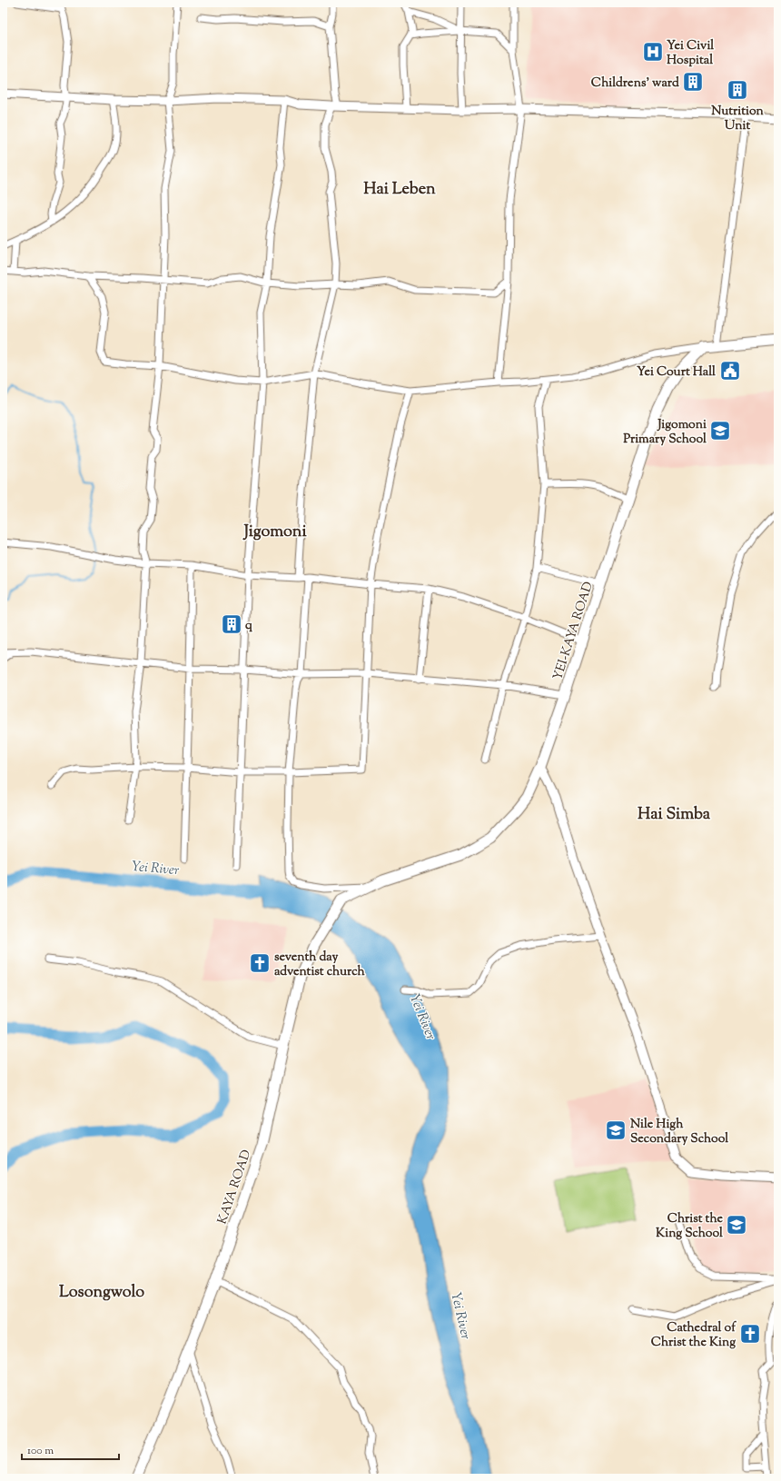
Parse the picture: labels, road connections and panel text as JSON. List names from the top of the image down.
{
  "streets": {
    "main road": ["YEI-KAYA ROAD", "KAYA ROAD"]
  },
  "crossings": [
    ["YEI-KAYA ROAD", "KAYA ROAD"]
  ],
  "districts": [
    "Hai Leben",
    "Jigomoni",
    "Hai Simba",
    "Losongwolo"
  ],
  "water": ["Yei River"],
  "places": {
    "hospital": ["Yei Civil Hospital"],
    "building": ["Childrens' ward", "Nutrition Unit", "q"],
    "public building": ["Yei Court Hall"],
    "school or university": ["Jigomoni Primary School", "Nile High Secondary School", "Christ the King School"],
    "church": ["seventh day adventist church", "Cathedral of Christ the King"]
  },
  "scale_bar": "100 m"
}
